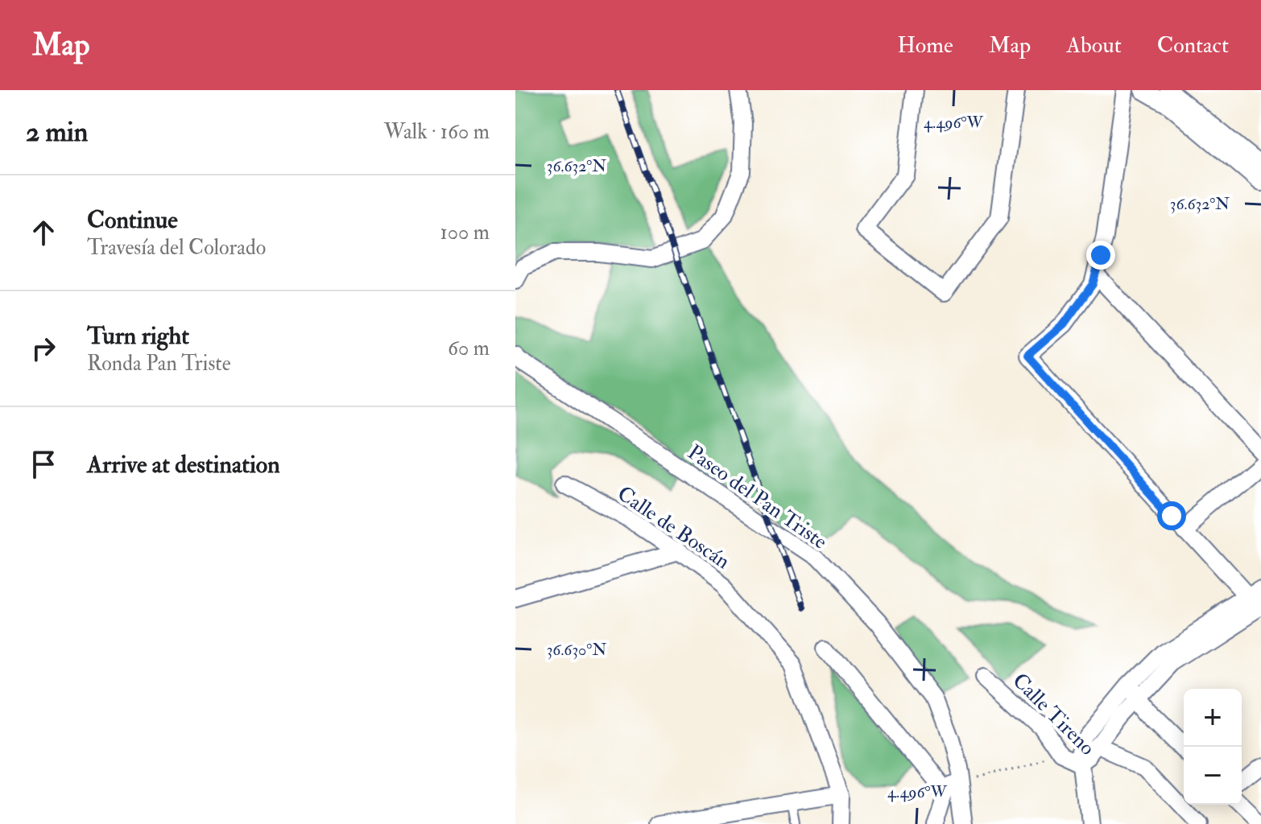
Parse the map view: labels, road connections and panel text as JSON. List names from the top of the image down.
{
  "streets": {
    "street": ["Paseo del Pan Triste", "Calle de Boscán", "Calle Tireno"]
  },
  "page": {
    "header": "Map",
    "nav": [
      "Home",
      "Map",
      "About",
      "Contact"
    ],
    "heading": ["2 min", "Walk · 160 m"],
    "list": [
      ["Continue", "Travesía del Colorado", "100 m"],
      ["Turn right", "Ronda Pan Triste", "60 m"],
      "Arrive at destination"
    ],
    "map_buttons": ["+", "−"]
  },
  "coordinates": ["4.496°W", "36.632°N", "36.630°N"]
}
